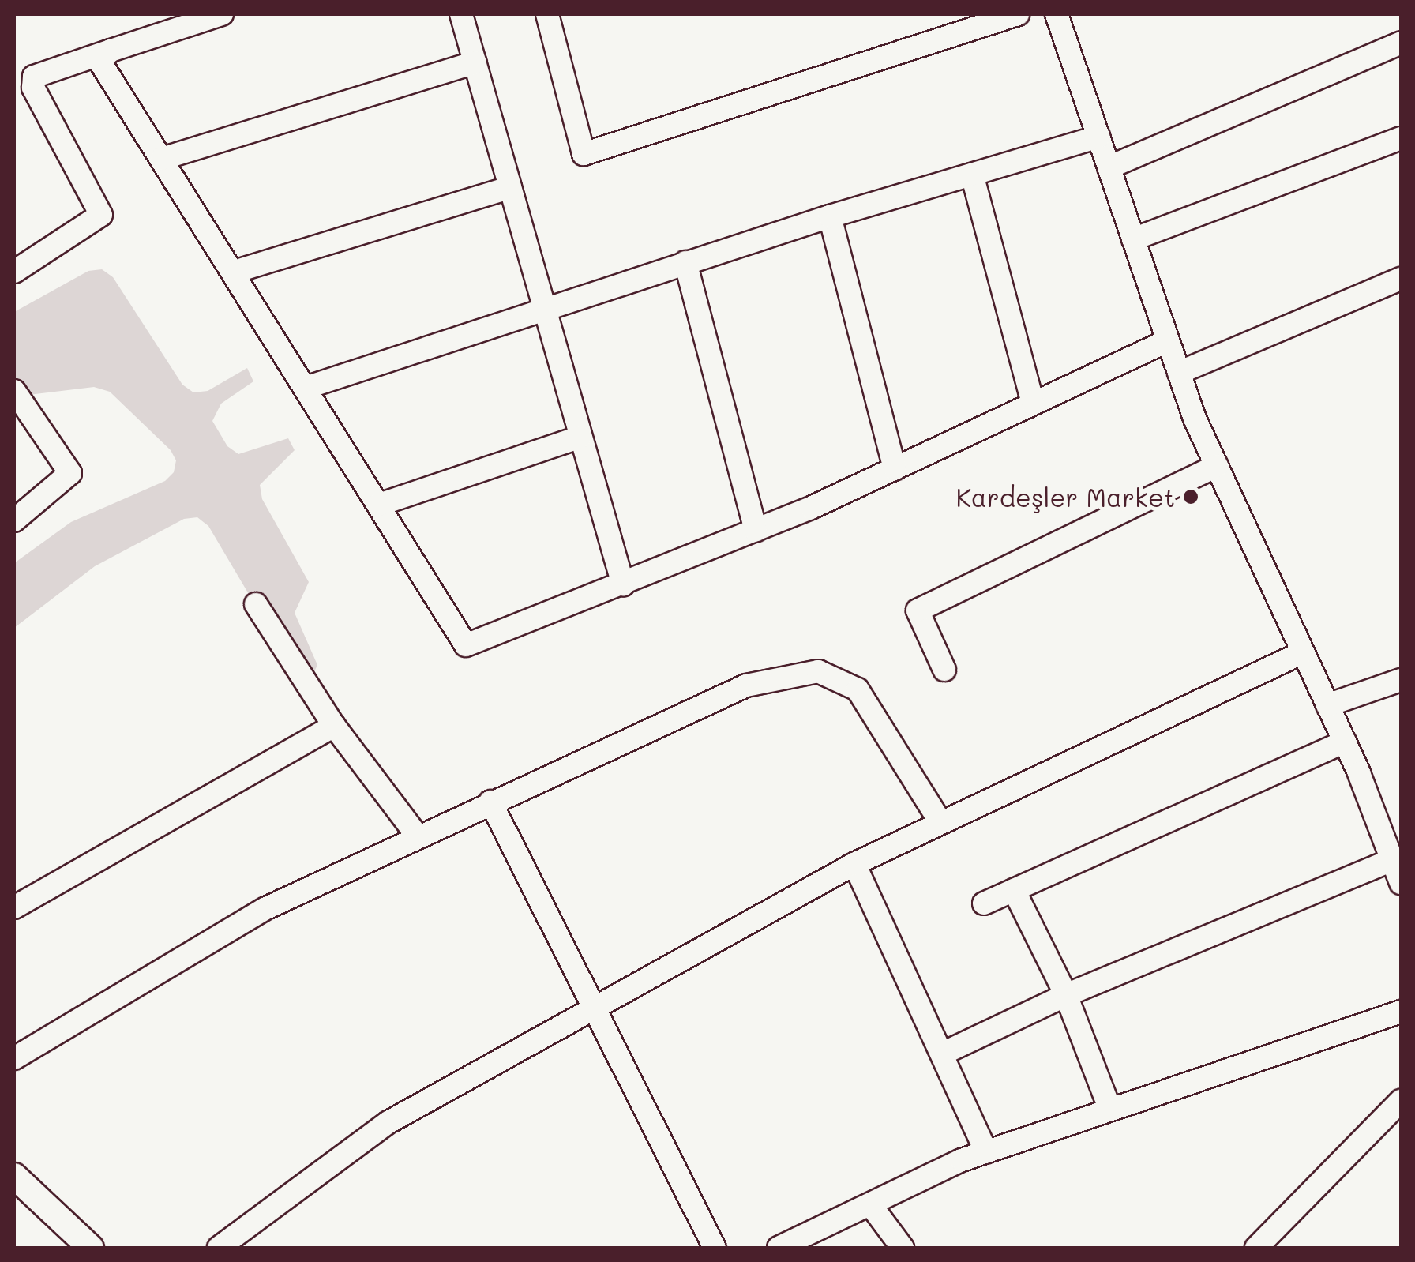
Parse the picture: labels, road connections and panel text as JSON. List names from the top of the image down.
{
  "places": ["Kardeşler Market"]
}
